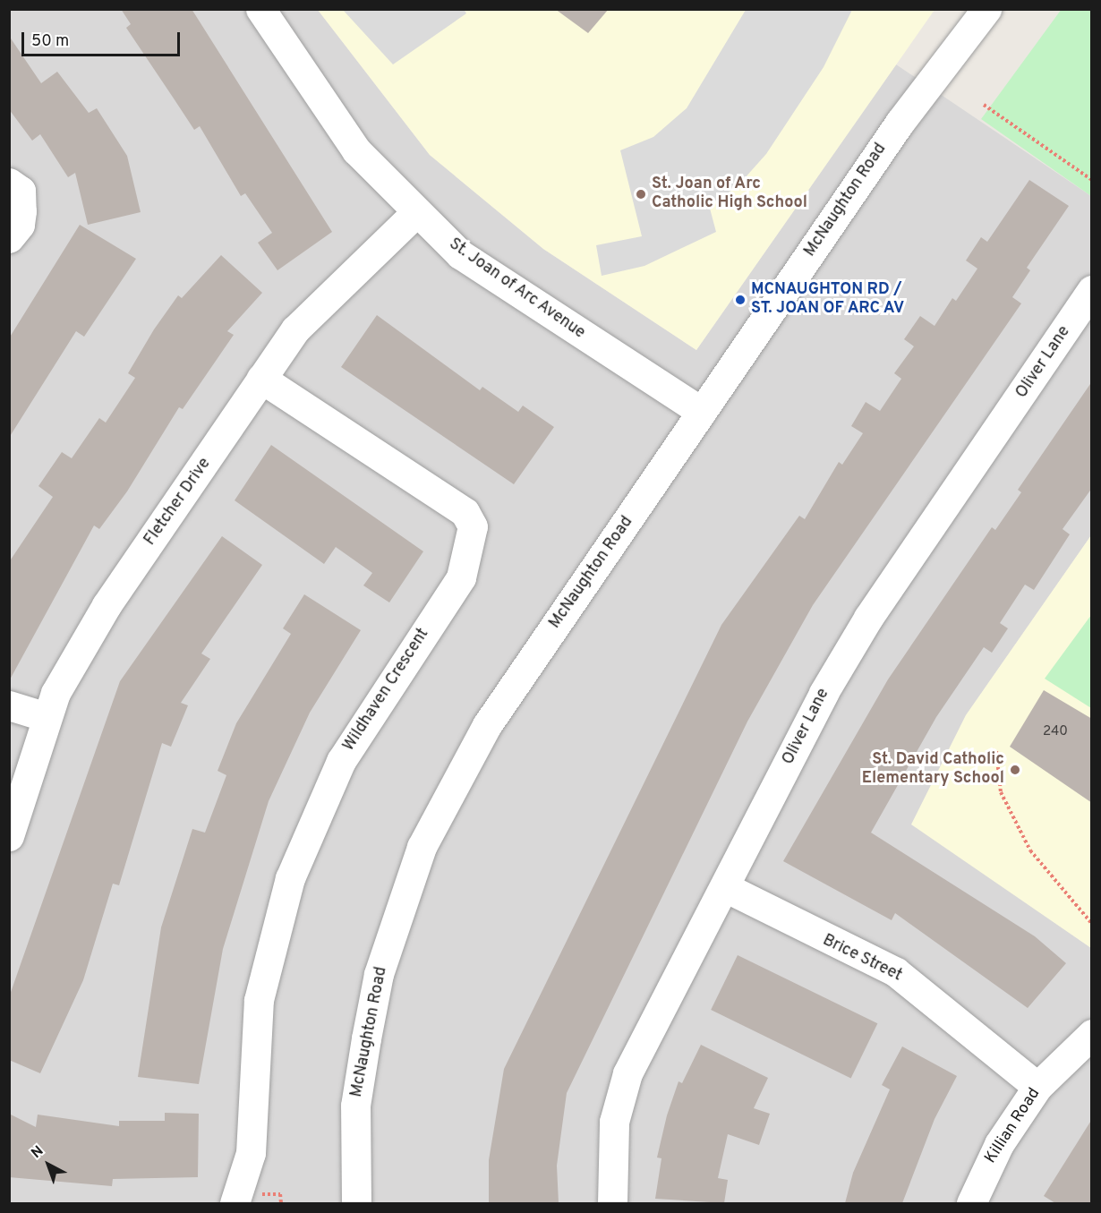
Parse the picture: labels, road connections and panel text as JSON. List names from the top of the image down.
{
  "streets": {
    "street": [
      "McNaughton Road",
      "St. Joan of Arc Avenue",
      "Oliver Lane",
      "Fletcher Drive",
      "Wildhaven Crescent",
      "Brice Street",
      "Killian Road"
    ]
  },
  "crossings": [
    ["McNaughton Road", "St. Joan of Arc Avenue"],
    ["St. Joan of Arc Avenue", "Fletcher Drive"],
    ["Oliver Lane", "Brice Street"],
    ["Fletcher Drive", "Wildhaven Crescent"],
    ["Brice Street", "Killian Road"]
  ],
  "places": ["St. Joan of Arc Catholic High School", "MCNAUGHTON RD / ST. JOAN OF ARC AV", "St. David Catholic Elementary School"],
  "house_numbers": ["240"],
  "scale_bar": "50 m",
  "north": "top left"
}
